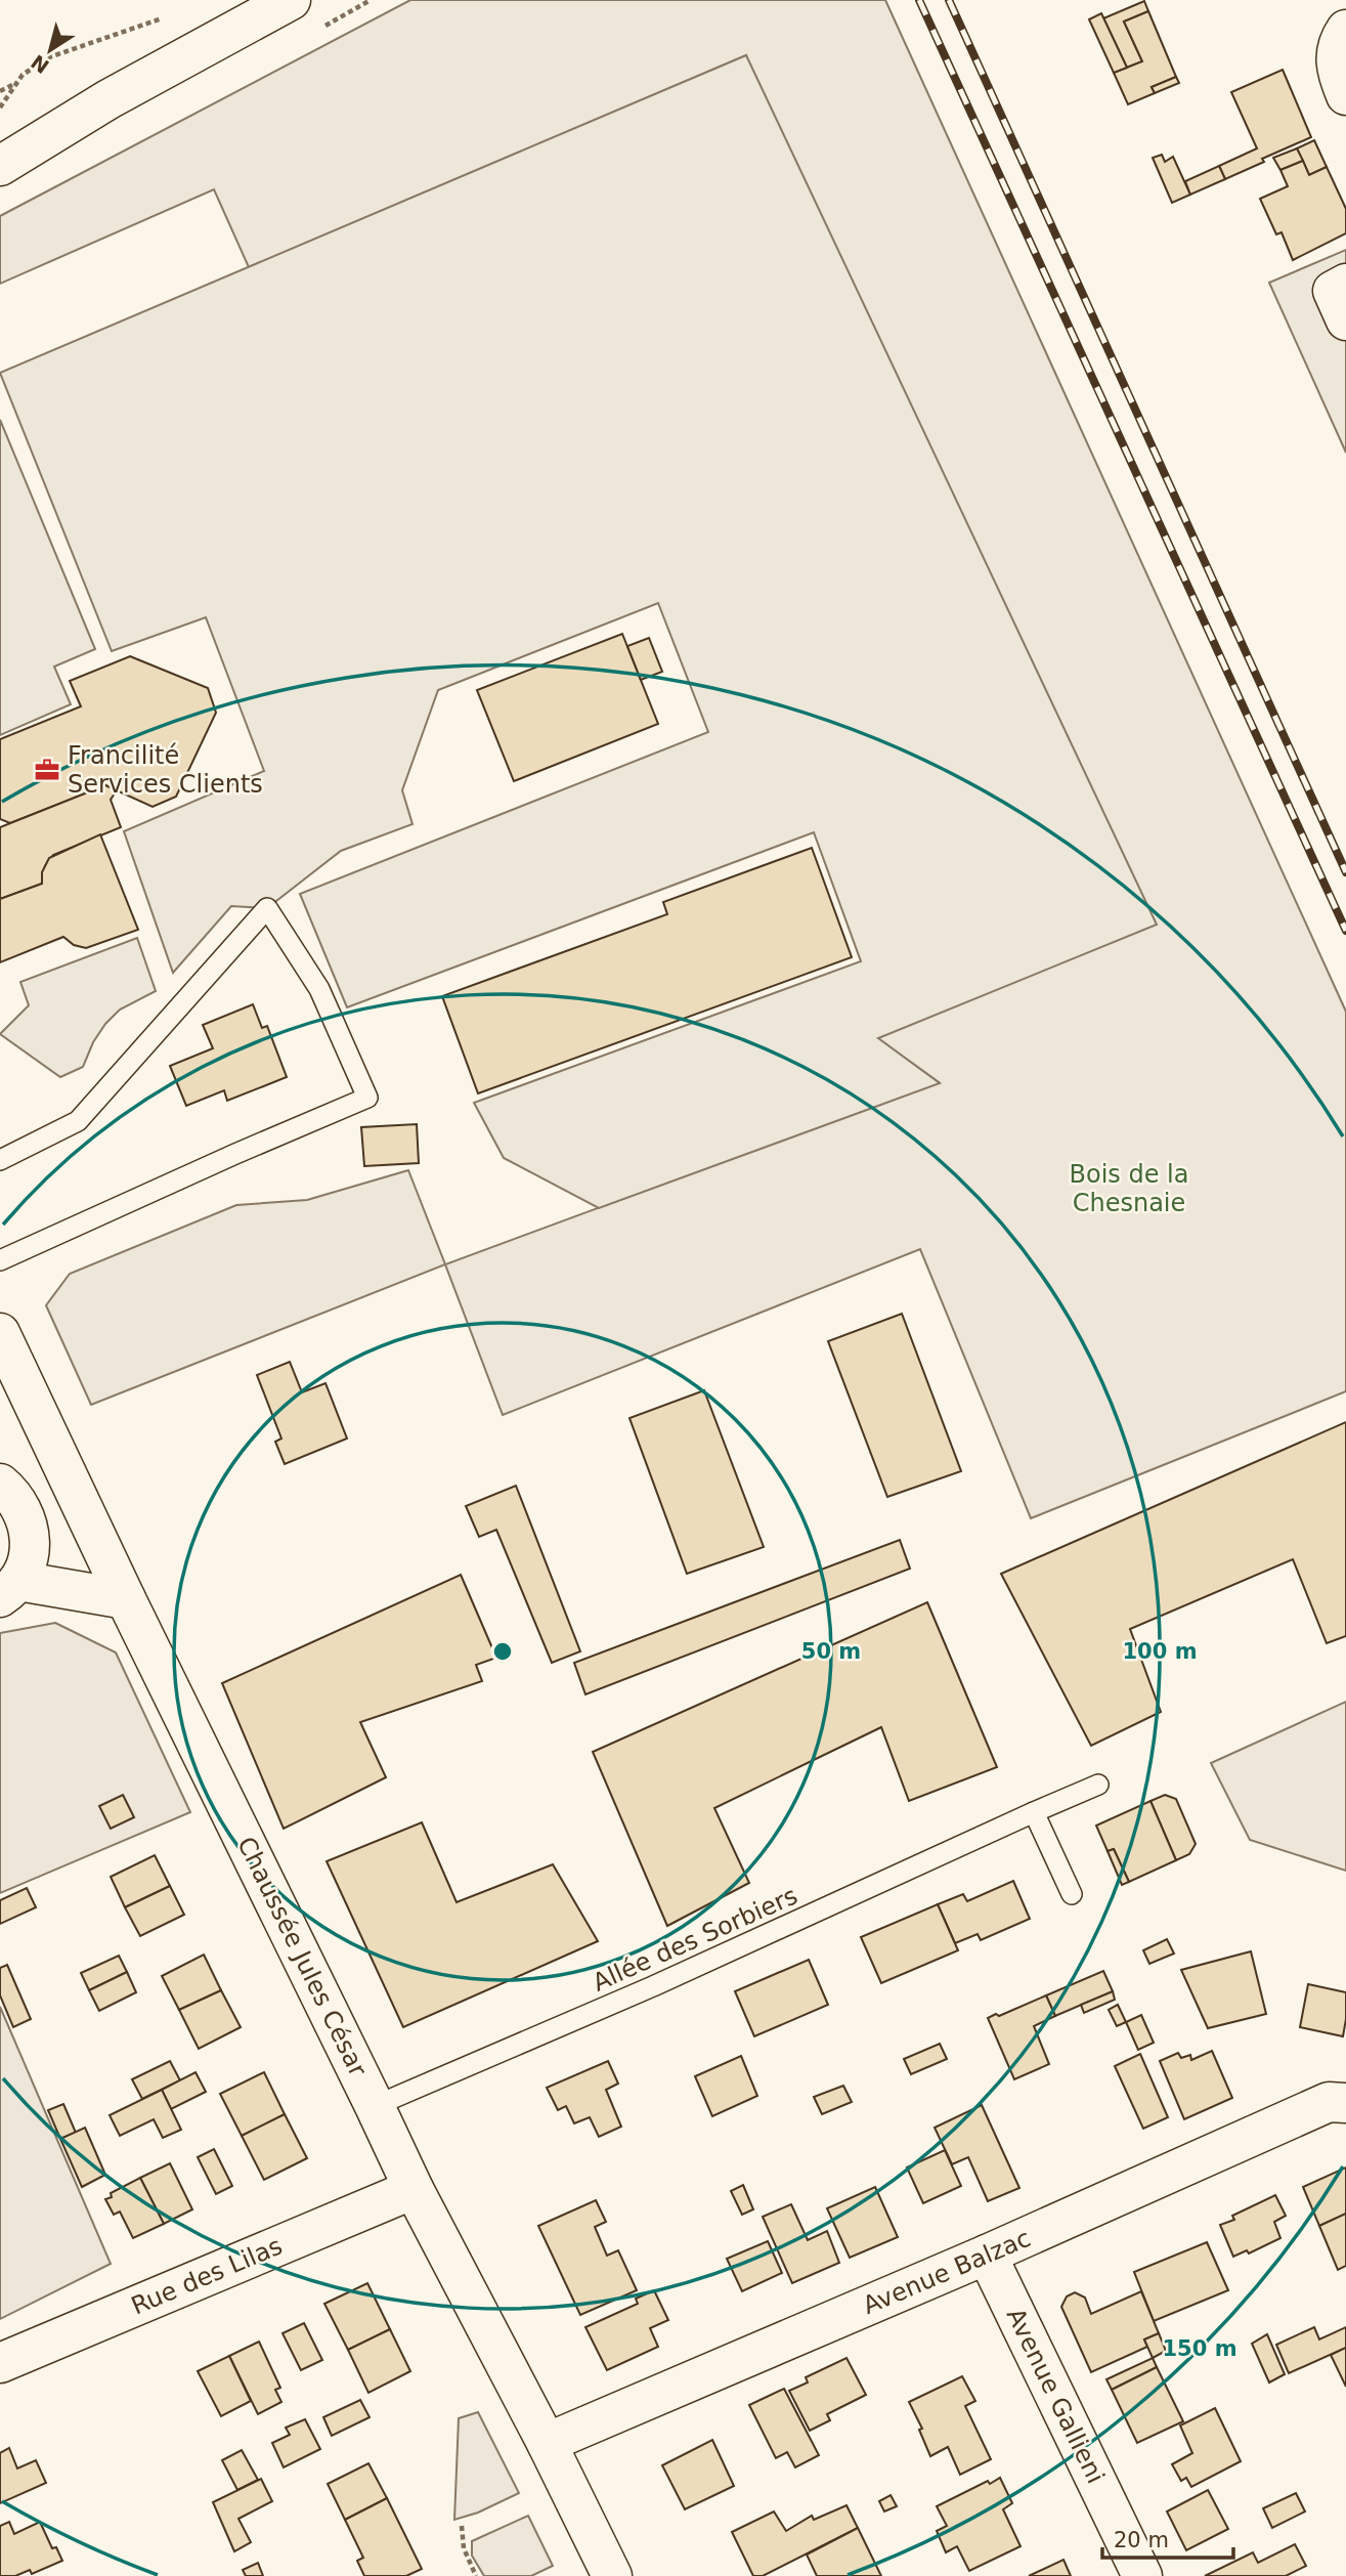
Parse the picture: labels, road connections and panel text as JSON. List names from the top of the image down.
{
  "streets": {
    "street": [
      "Chaussée Jules César",
      "Avenue Balzac",
      "Rue des Lilas",
      "Avenue Gallieni"
    ],
    "lane": ["Allée des Sorbiers"]
  },
  "crossings": [
    ["Allée des Sorbiers", "Chaussée Jules César"],
    ["Chaussée Jules César", "Avenue Balzac"],
    ["Chaussée Jules César", "Rue des Lilas"],
    ["Avenue Balzac", "Avenue Gallieni"]
  ],
  "parks": ["Bois de la Chesnaie"],
  "places": {
    "office": ["Francilité Services Clients"]
  },
  "scale_bar": "20 m",
  "north": "bottom left",
  "rings": ["50 m", "100 m", "150 m"]
}
